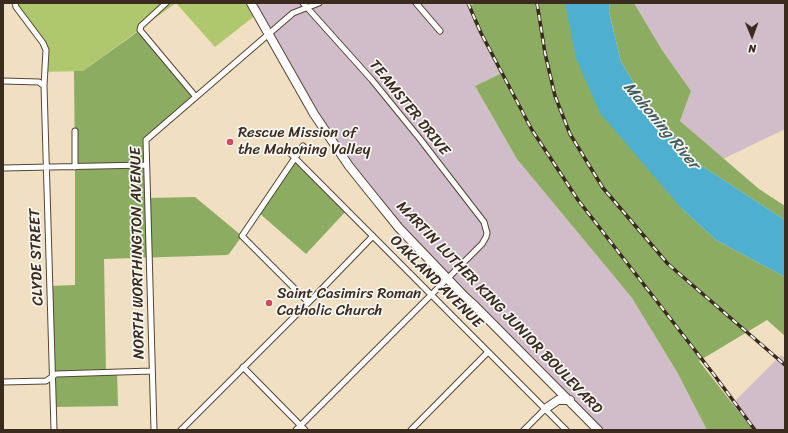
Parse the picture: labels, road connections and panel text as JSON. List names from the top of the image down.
{
  "streets": {
    "main road": ["MARTIN LUTHER KING JUNIOR BOULEVARD"],
    "street": [
      "TEAMSTER DRIVE",
      "NORTH WORTHINGTON AVENUE",
      "CLYDE STREET",
      "OAKLAND AVENUE"
    ]
  },
  "crossings": [
    ["TEAMSTER DRIVE", "NORTH WORTHINGTON AVENUE"],
    ["TEAMSTER DRIVE", "MARTIN LUTHER KING JUNIOR BOULEVARD"],
    ["NORTH WORTHINGTON AVENUE", "MARTIN LUTHER KING JUNIOR BOULEVARD"]
  ],
  "water": ["Mahoning River"],
  "places": ["Rescue Mission of the Mahoning Valley", "Saint Casimirs Roman Catholic Church"],
  "north": "bottom"
}
